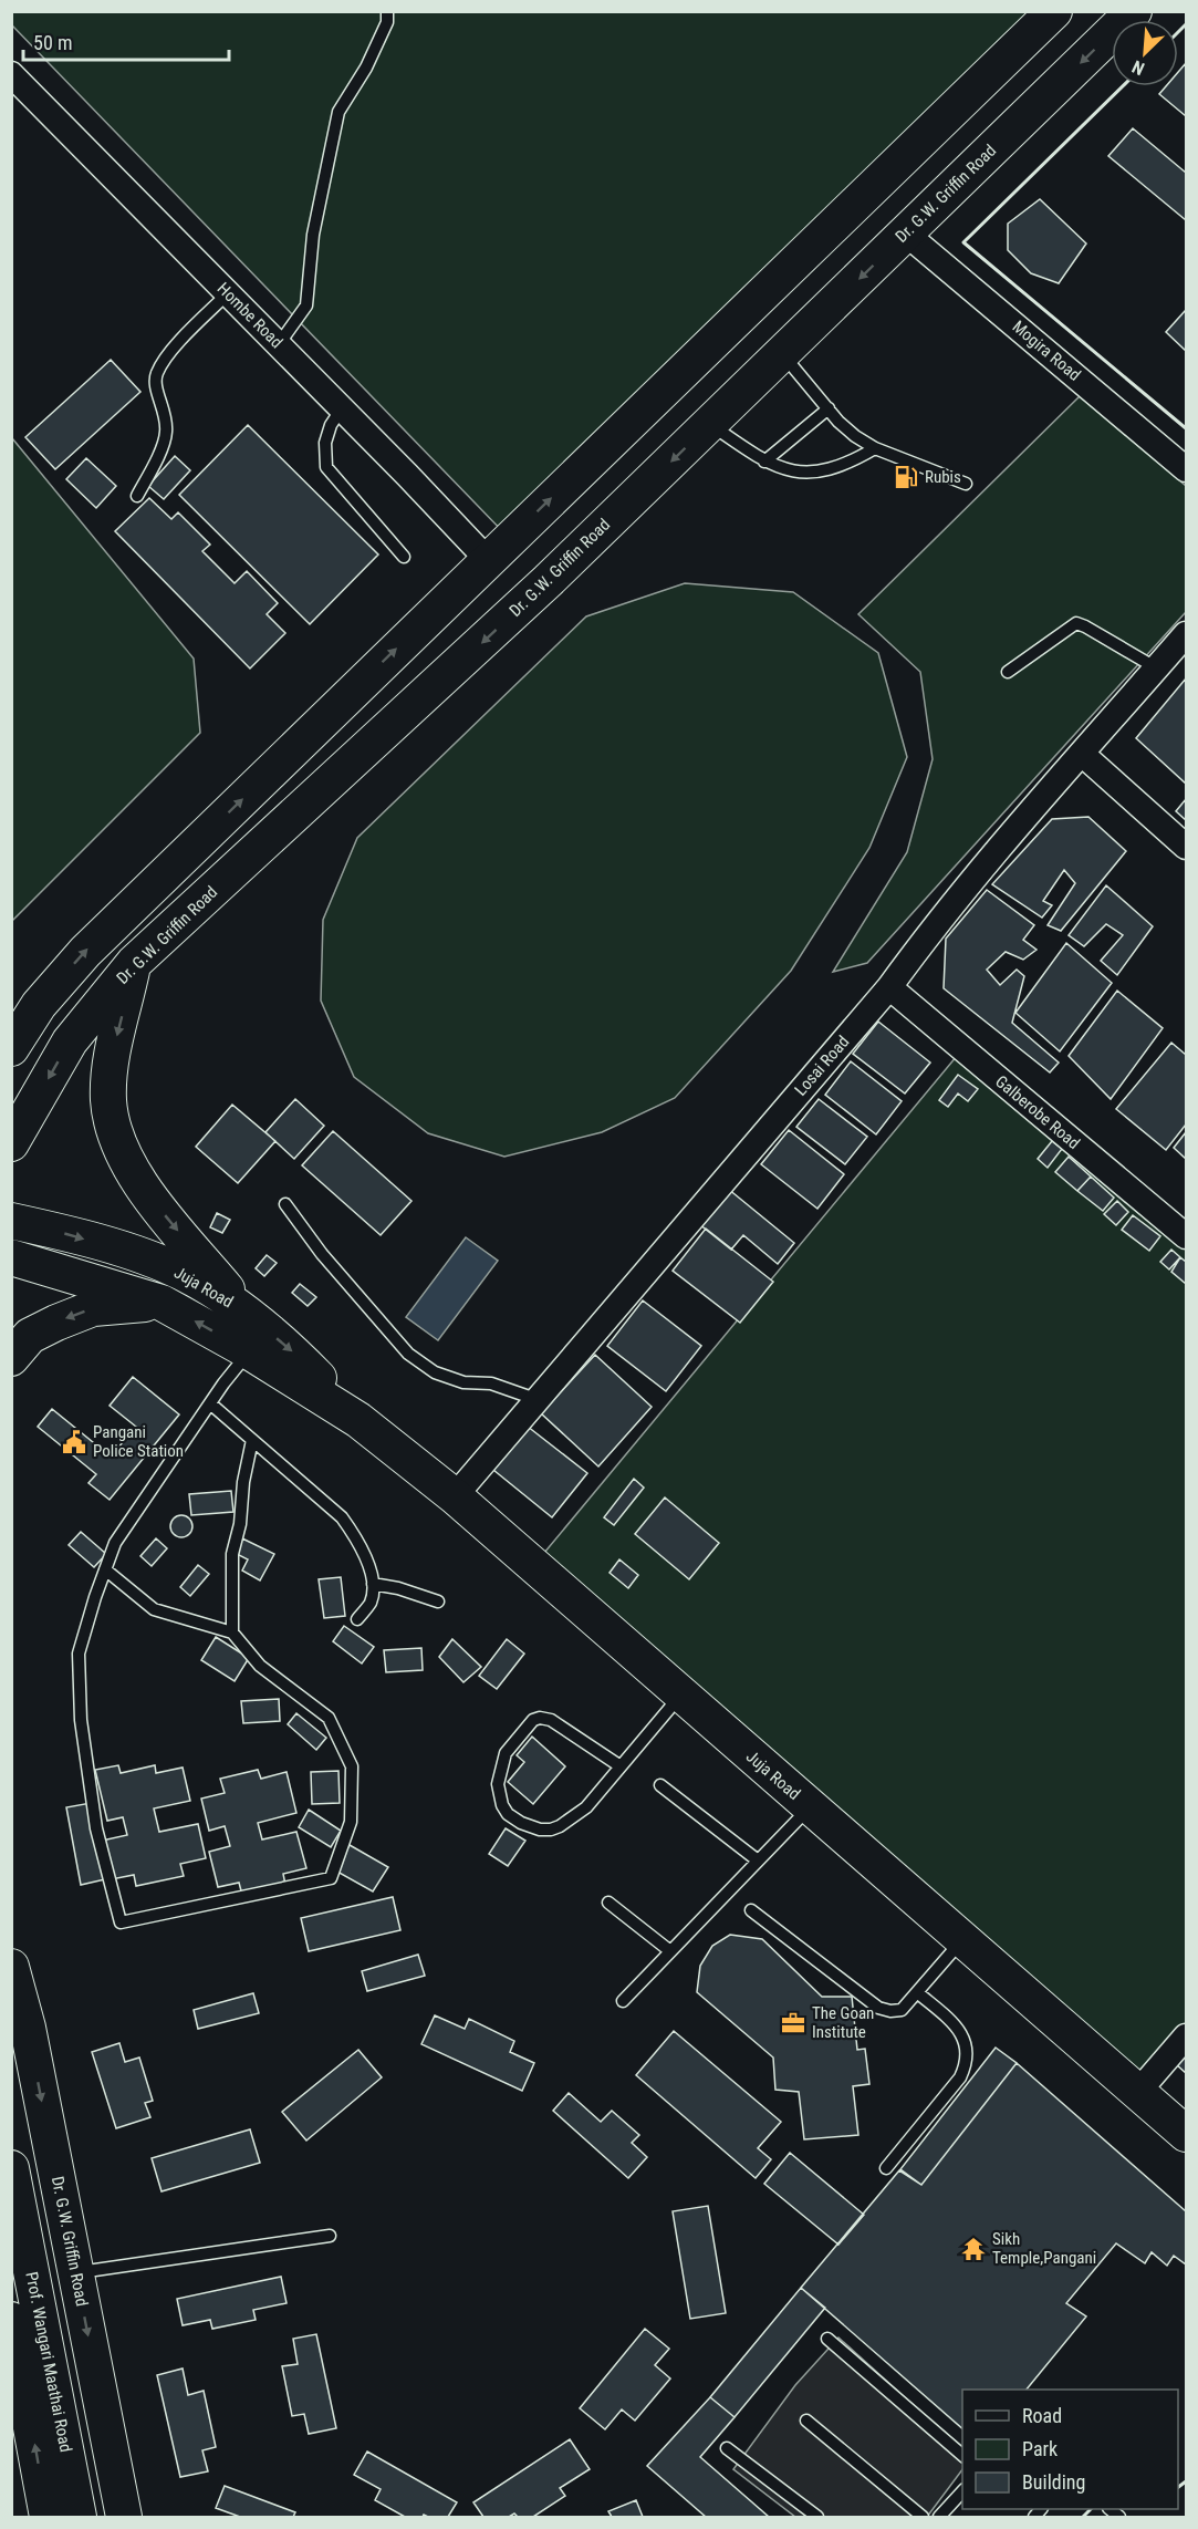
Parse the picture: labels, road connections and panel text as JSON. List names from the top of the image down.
{
  "streets": {
    "main road": ["Dr. G.W. Griffin Road", "Juja Road", "Prof. Wangari Maathai Road"],
    "street": [
      "Hombe Road",
      "Mogira Road",
      "Losai Road",
      "Galberobe Road"
    ]
  },
  "crossings": [
    ["Dr. G.W. Griffin Road", "Mogira Road"],
    ["Losai Road", "Galberobe Road"],
    ["Losai Road", "Juja Road"]
  ],
  "places": {
    "fuel station": ["Rubis"],
    "public building": ["Pangani Police Station"],
    "office": ["The Goan Institute"],
    "temple": ["Sikh Temple,Pangani"]
  },
  "legend": ["Road", "Park", "Building"],
  "scale_bar": "50 m",
  "north": "bottom left"
}
